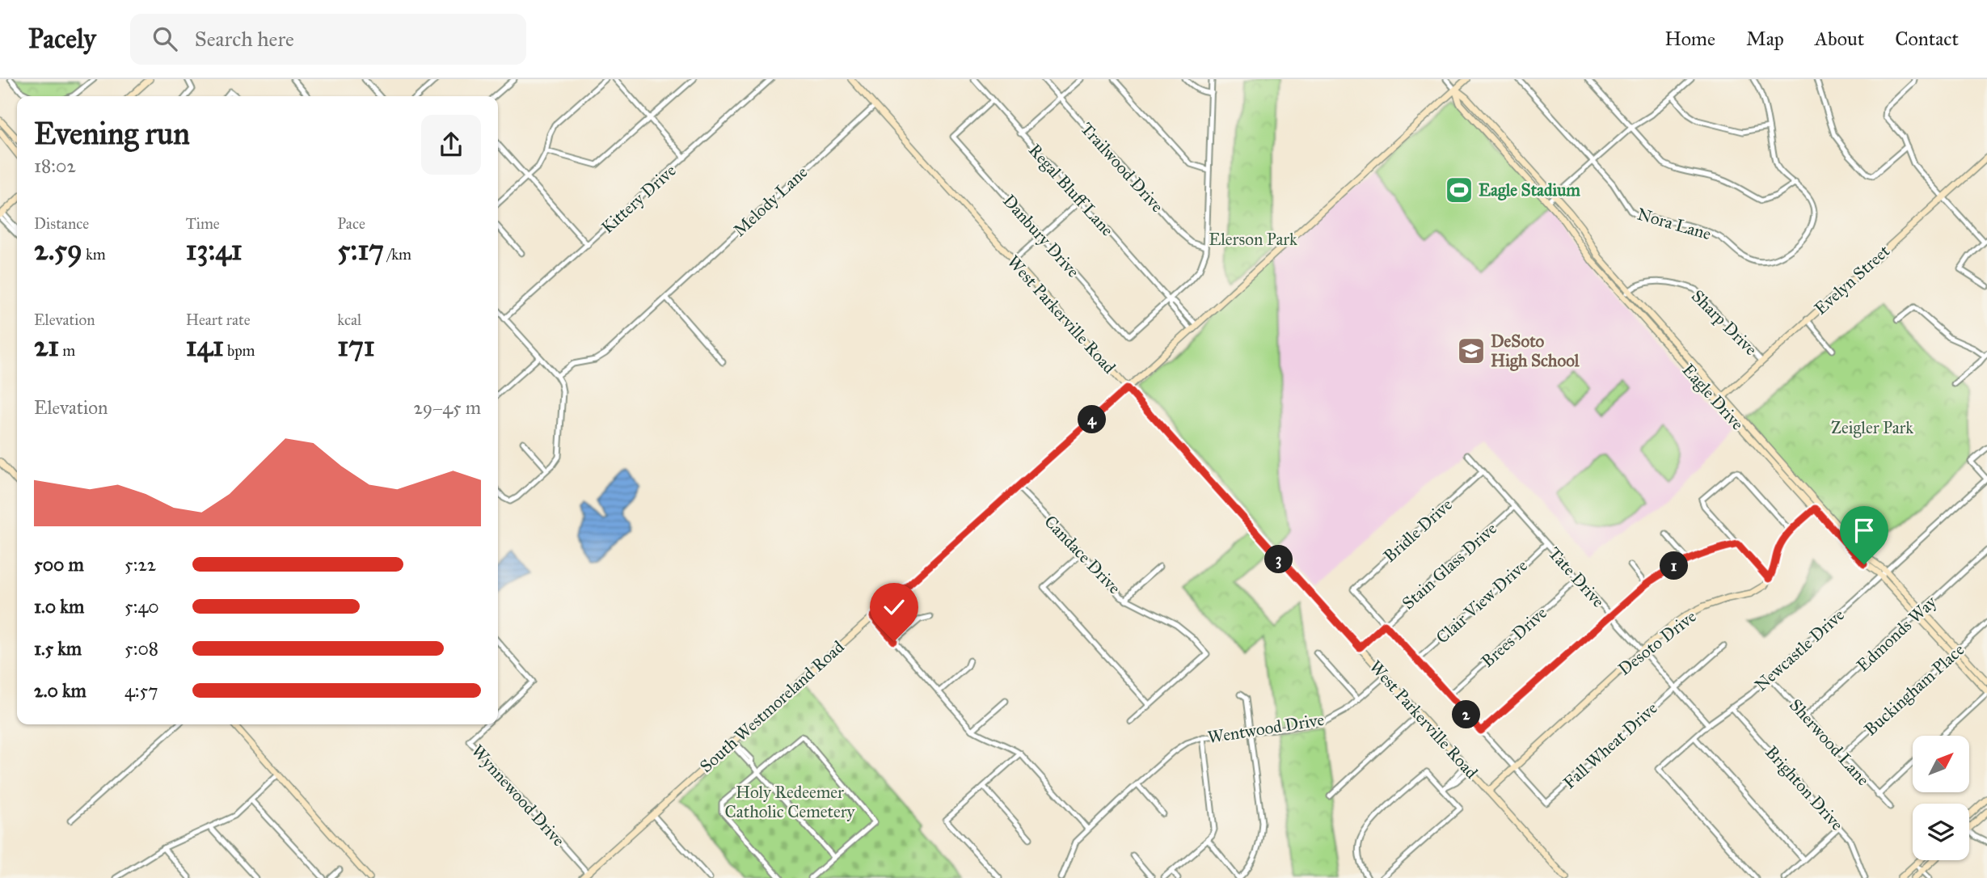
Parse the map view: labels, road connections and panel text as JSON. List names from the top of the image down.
{
  "streets": {
    "street": [
      "Trailwood Drive",
      "Regal Bluff Lane",
      "Kittery Drive",
      "Melody Lane",
      "Nora Lane",
      "Danbury Drive",
      "Evelyn Street",
      "West Parkerville Road",
      "Sharp Drive",
      "Eagle Drive",
      "Bridle Drive",
      "Candace Drive",
      "Stain Glass Drive",
      "Tate Drive",
      "Clair View Drive",
      "Edmonds Way",
      "Brees Drive",
      "Desoto Drive",
      "Newcastle Drive",
      "Buckingham Place",
      "South Westmoreland Road",
      "Wentwood Drive",
      "Sherwood Lane",
      "Fall Wheat Drive",
      "Brighton Drive",
      "Wynnewood Drive"
    ]
  },
  "crossings": [
    ["Regal Bluff Lane", "Danbury Drive"],
    ["Regal Bluff Lane", "South Westmoreland Road"],
    ["Melody Lane", "West Parkerville Road"],
    ["Evelyn Street", "Sharp Drive"],
    ["Evelyn Street", "Eagle Drive"],
    ["West Parkerville Road", "Stain Glass Drive"],
    ["West Parkerville Road", "Desoto Drive"],
    ["West Parkerville Road", "South Westmoreland Road"],
    ["West Parkerville Road", "Wentwood Drive"],
    ["Sharp Drive", "Eagle Drive"],
    ["Eagle Drive", "Edmonds Way"],
    ["Eagle Drive", "Newcastle Drive"],
    ["Eagle Drive", "Buckingham Place"],
    ["Eagle Drive", "South Westmoreland Road"],
    ["Bridle Drive", "Stain Glass Drive"],
    ["Bridle Drive", "Tate Drive"],
    ["Candace Drive", "South Westmoreland Road"],
    ["Stain Glass Drive", "Tate Drive"],
    ["Tate Drive", "Clair View Drive"],
    ["Tate Drive", "Brees Drive"],
    ["Tate Drive", "Desoto Drive"],
    ["Tate Drive", "Newcastle Drive"],
    ["Tate Drive", "Fall Wheat Drive"],
    ["Edmonds Way", "Sherwood Lane"],
    ["Desoto Drive", "Fall Wheat Drive"],
    ["Newcastle Drive", "Sherwood Lane"],
    ["Newcastle Drive", "Brighton Drive"],
    ["Buckingham Place", "Sherwood Lane"],
    ["South Westmoreland Road", "Wynnewood Drive"]
  ],
  "parks": ["Elerson Park", "Zeigler Park", "Holy Redeemer Catholic Cemetery"],
  "places": {
    "sports": ["Eagle Stadium"],
    "school or university": ["DeSoto High School"]
  },
  "north": "top right",
  "page": {
    "header": "Pacely",
    "search": "Search here",
    "nav": [
      "Home",
      "Map",
      "About",
      "Contact"
    ],
    "heading": ["Evening run", "18:02"],
    "stats": [
      ["Distance", "2.59 km"],
      ["Time", "13:41"],
      ["Pace", "5:17 /km"],
      ["Elevation", "21 m"],
      ["Heart rate", "141 bpm"],
      ["kcal", "171"]
    ],
    "chart": ["Elevation", "29–45 m"],
    "pins": [
      "4",
      "3",
      "1",
      "2"
    ],
    "list": [
      {
        "name": "500 m",
        "note": "5:22"
      },
      {
        "name": "1.0 km",
        "note": "5:40"
      },
      {
        "name": "1.5 km",
        "note": "5:08"
      },
      {
        "name": "2.0 km",
        "note": "4:57"
      }
    ]
  }
}
